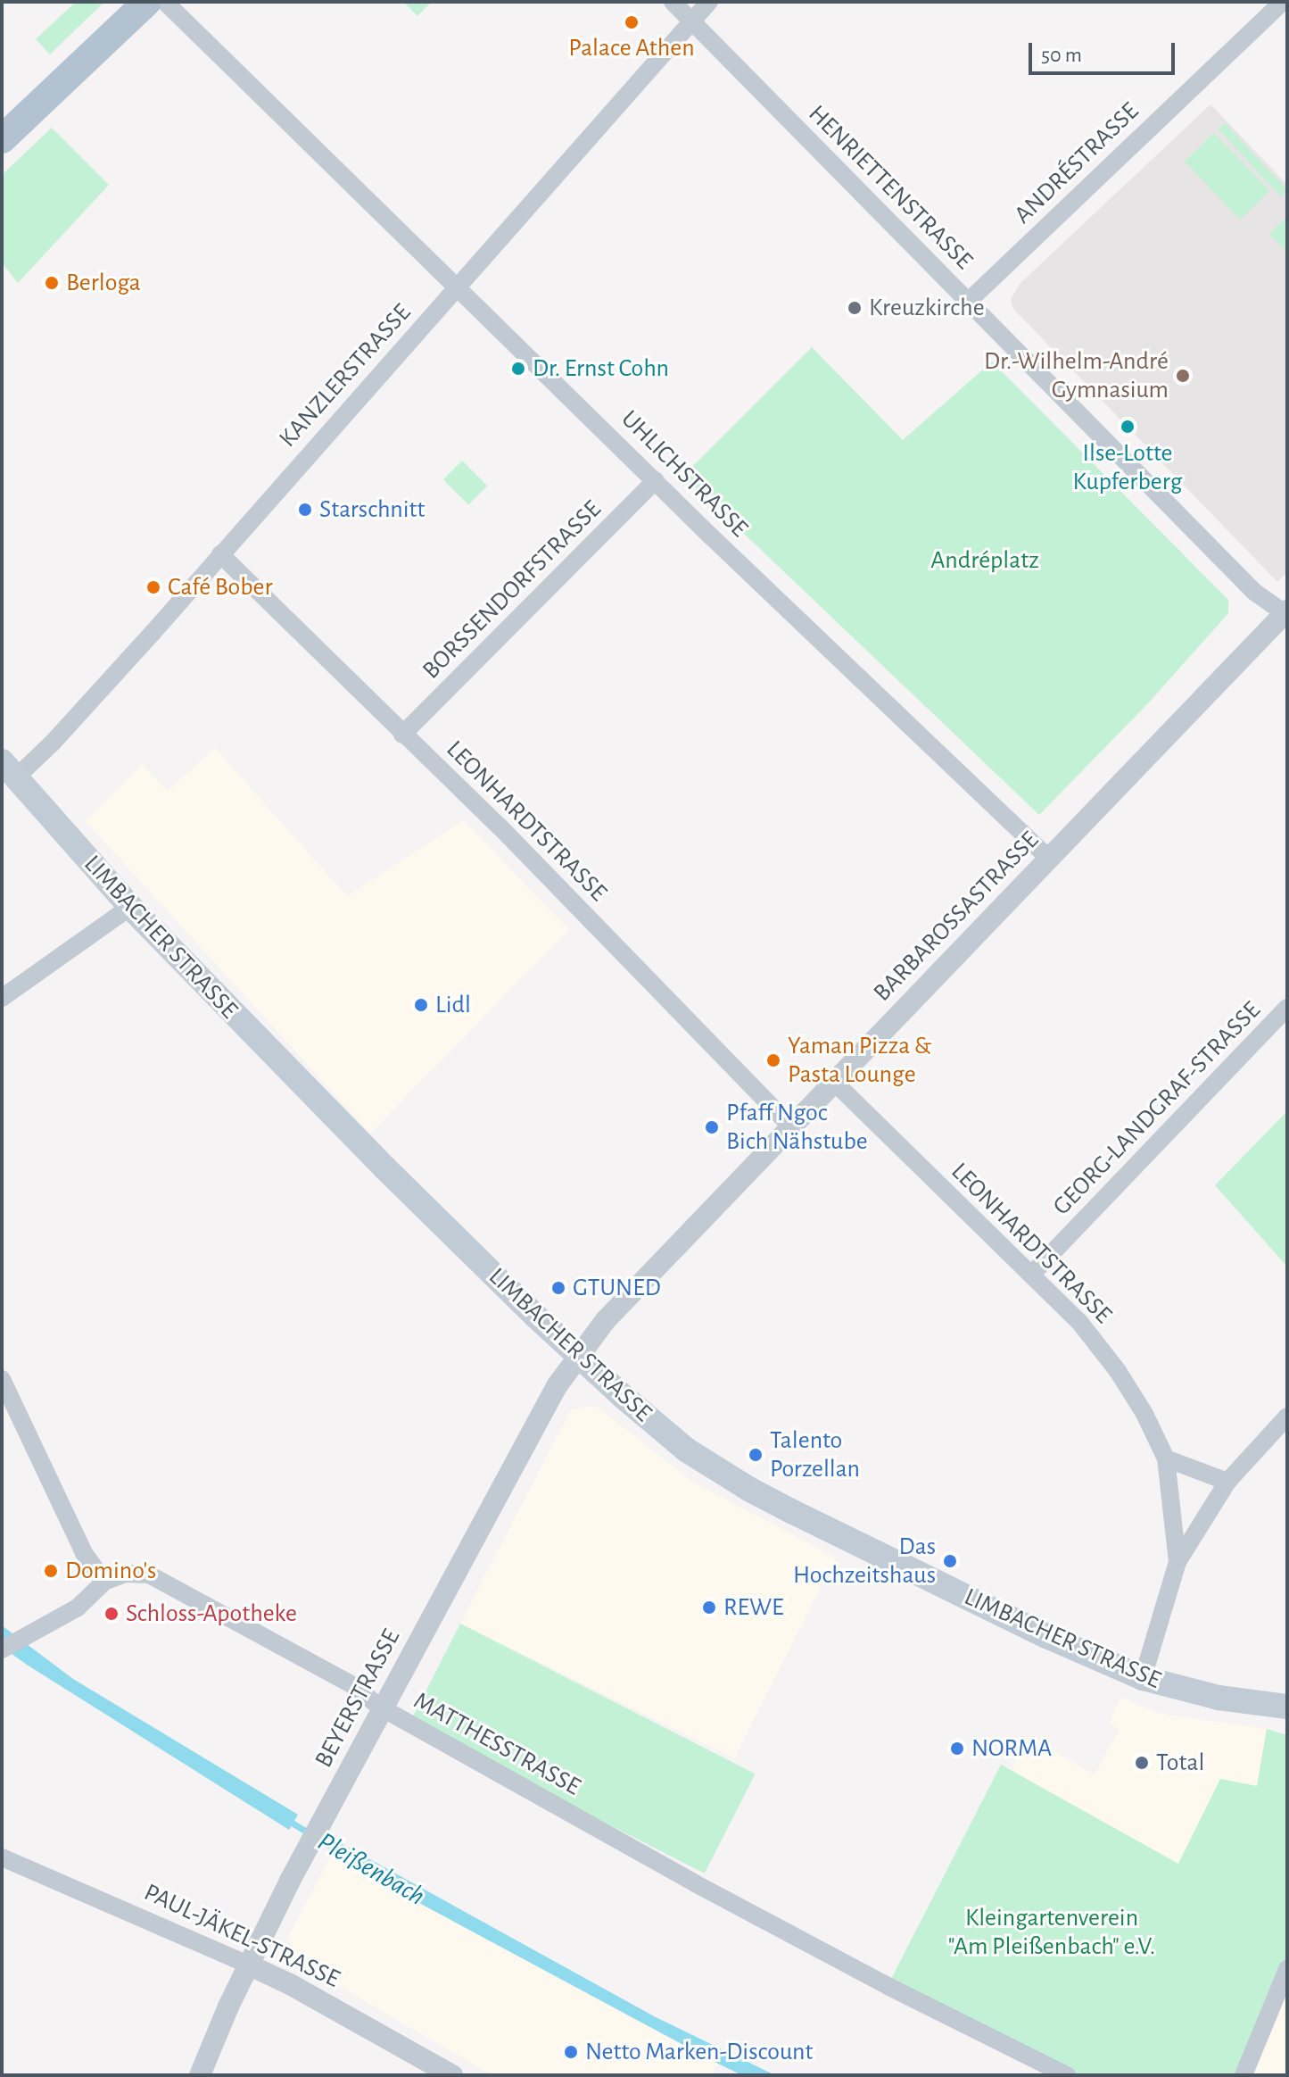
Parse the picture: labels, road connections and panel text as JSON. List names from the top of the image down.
{
  "streets": {
    "main road": ["LIMBACHER STRASSE"],
    "street": [
      "ANDRÉSTRASSE",
      "HENRIETTENSTRASSE",
      "KANZLERSTRASSE",
      "UHLICHSTRASSE",
      "BORSSENDORFSTRASSE",
      "LEONHARDTSTRASSE",
      "BARBAROSSASTRASSE",
      "GEORG-LANDGRAF-STRASSE",
      "BEYERSTRASSE",
      "MATTHESSTRASSE",
      "PAUL-JÄKEL-STRASSE"
    ]
  },
  "crossings": [
    ["ANDRÉSTRASSE", "HENRIETTENSTRASSE"],
    ["HENRIETTENSTRASSE", "KANZLERSTRASSE"],
    ["HENRIETTENSTRASSE", "BARBAROSSASTRASSE"],
    ["KANZLERSTRASSE", "UHLICHSTRASSE"],
    ["KANZLERSTRASSE", "LEONHARDTSTRASSE"],
    ["KANZLERSTRASSE", "LIMBACHER STRASSE"],
    ["UHLICHSTRASSE", "BORSSENDORFSTRASSE"],
    ["UHLICHSTRASSE", "BARBAROSSASTRASSE"],
    ["BORSSENDORFSTRASSE", "LEONHARDTSTRASSE"],
    ["LEONHARDTSTRASSE", "BARBAROSSASTRASSE"],
    ["LEONHARDTSTRASSE", "GEORG-LANDGRAF-STRASSE"],
    ["BARBAROSSASTRASSE", "LIMBACHER STRASSE"],
    ["BARBAROSSASTRASSE", "BEYERSTRASSE"],
    ["LIMBACHER STRASSE", "BEYERSTRASSE"],
    ["BEYERSTRASSE", "MATTHESSTRASSE"],
    ["BEYERSTRASSE", "PAUL-JÄKEL-STRASSE"]
  ],
  "water": ["Pleißenbach"],
  "parks": ["Andréplatz", "Kleingartenverein \"Am Pleißenbach\" e.V."],
  "places": [
    "Palace Athen",
    "Berloga",
    "Kreuzkirche",
    "Dr. Ernst Cohn",
    "Dr.-Wilhelm-André Gymnasium",
    "Ilse-Lotte Kupferberg",
    "Starschnitt",
    "Café Bober",
    "Lidl",
    "Yaman Pizza & Pasta Lounge",
    "Pfaff Ngoc Bich Nähstube",
    "GTUNED",
    "Talento Porzellan",
    "Das Hochzeitshaus",
    "Domino's",
    "REWE",
    "Schloss-Apotheke",
    "NORMA",
    "Total",
    "Netto Marken-Discount"
  ],
  "scale_bar": "50 m"
}
